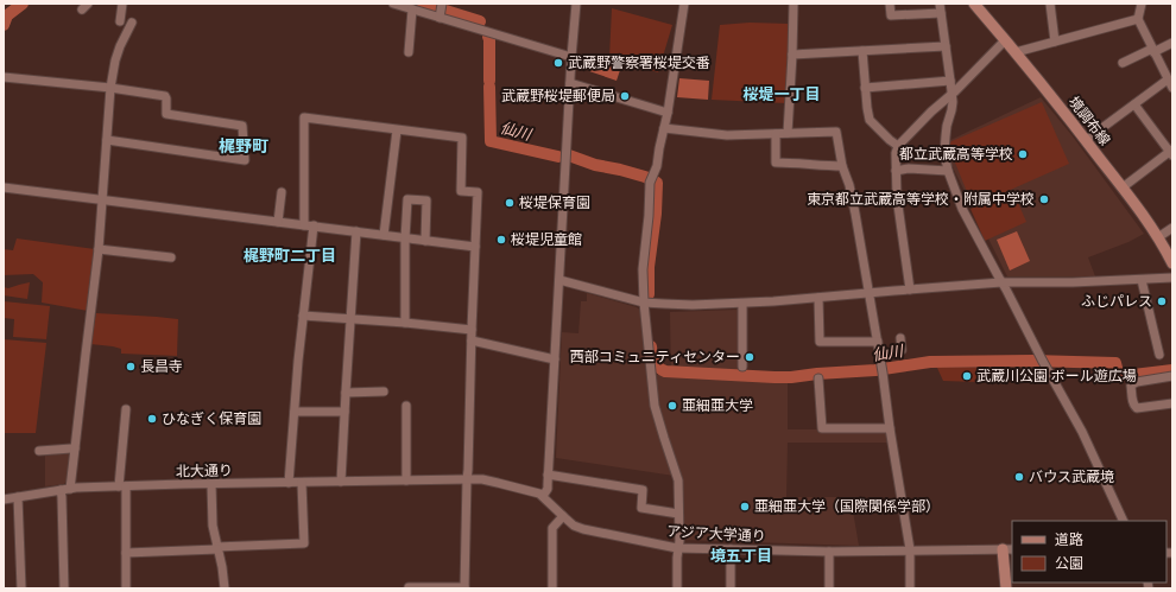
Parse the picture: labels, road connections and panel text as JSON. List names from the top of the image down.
{
  "streets": {
    "main road": ["境調布線"],
    "street": ["北大通り", "アジア大学通り"]
  },
  "crossings": [
    ["北大通り", "アジア大学通り"]
  ],
  "districts": [
    "桜堤一丁目",
    "梶野町",
    "梶野町二丁目",
    "境五丁目"
  ],
  "water": ["仙川"],
  "places": [
    "武蔵野警察署桜堤交番",
    "武蔵野桜堤郵便局",
    "都立武蔵高等学校",
    "東京都立武蔵高等学校・附属中学校",
    "桜堤保育園",
    "桜堤児童館",
    "ふじパレス",
    "西部コミュニティセンター",
    "長昌寺",
    "武蔵川公園 ボール遊広場",
    "亜細亜大学",
    "ひなぎく保育園",
    "バウス武蔵境",
    "亜細亜大学（国際関係学部）"
  ],
  "legend": ["道路", "公園"]
}
